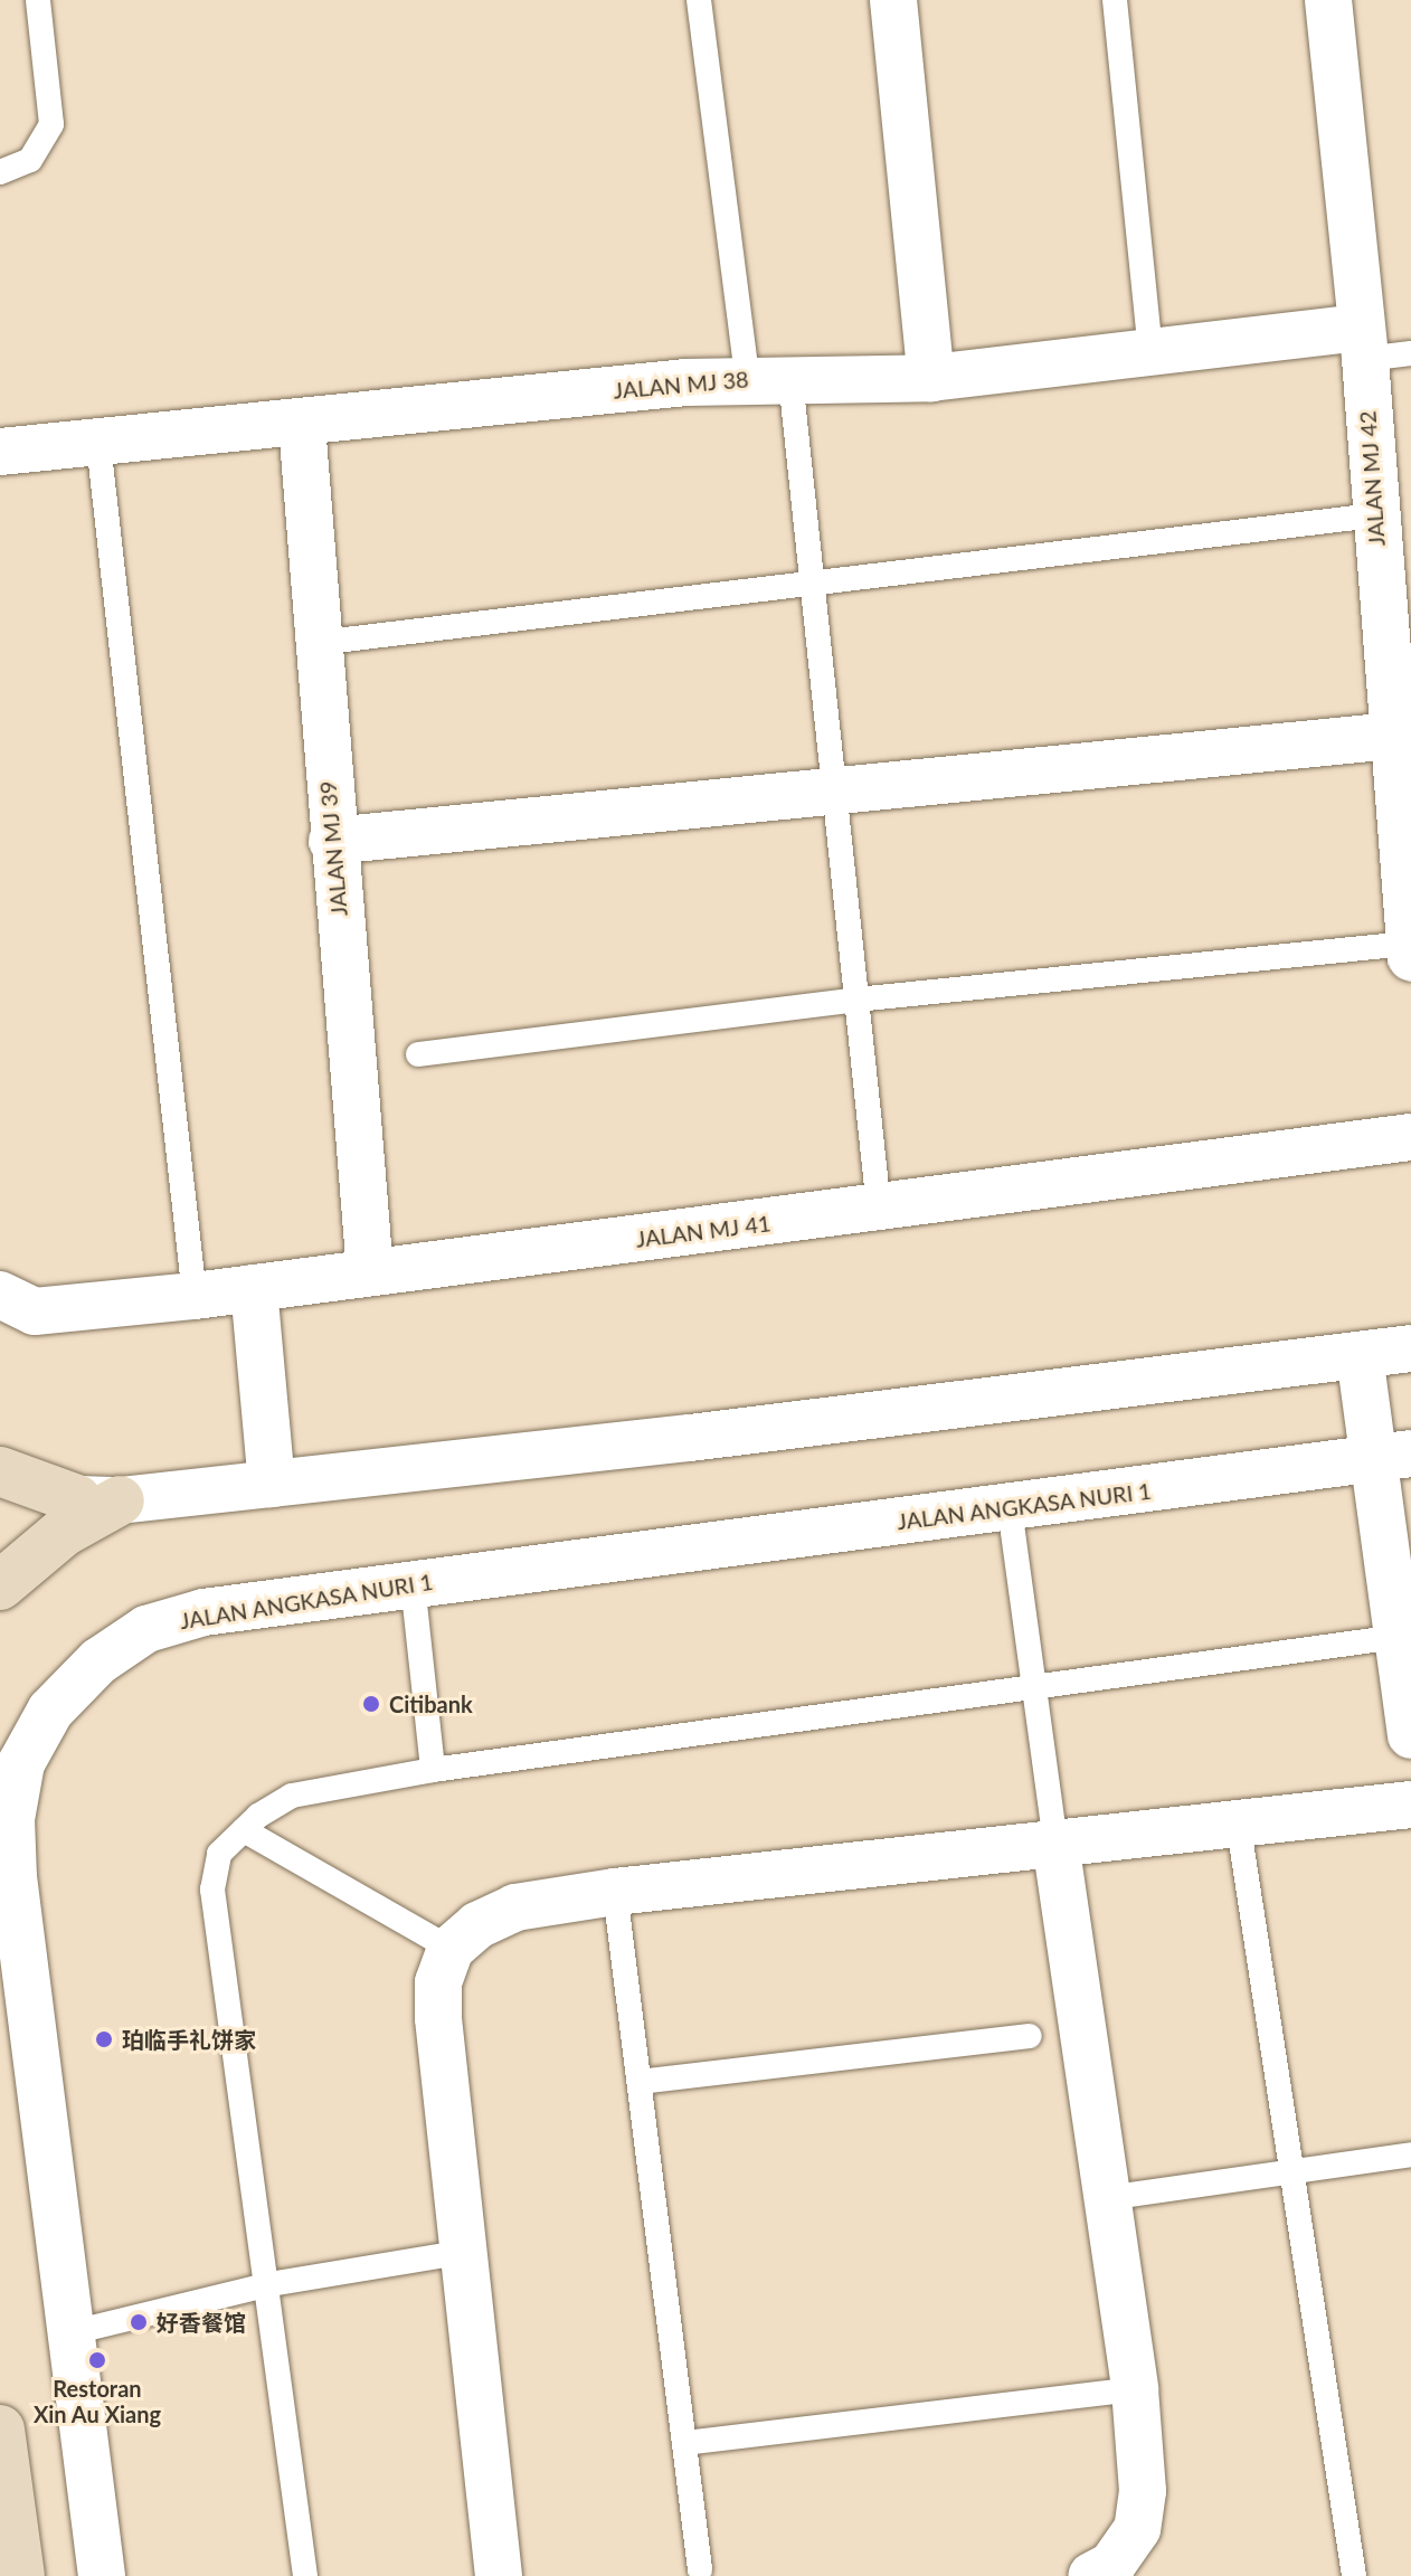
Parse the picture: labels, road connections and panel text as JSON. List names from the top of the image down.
{
  "streets": {
    "street": [
      "JALAN MJ 38",
      "JALAN MJ 42",
      "JALAN MJ 39",
      "JALAN MJ 41",
      "JALAN ANGKASA NURI 1"
    ]
  },
  "crossings": [
    ["JALAN MJ 38", "JALAN MJ 42"],
    ["JALAN MJ 38", "JALAN MJ 39"],
    ["JALAN MJ 39", "JALAN MJ 41"]
  ],
  "places": [
    "Citibank",
    "珀临手礼饼家",
    "好香餐馆",
    "Restoran Xin Au Xiang"
  ]
}
